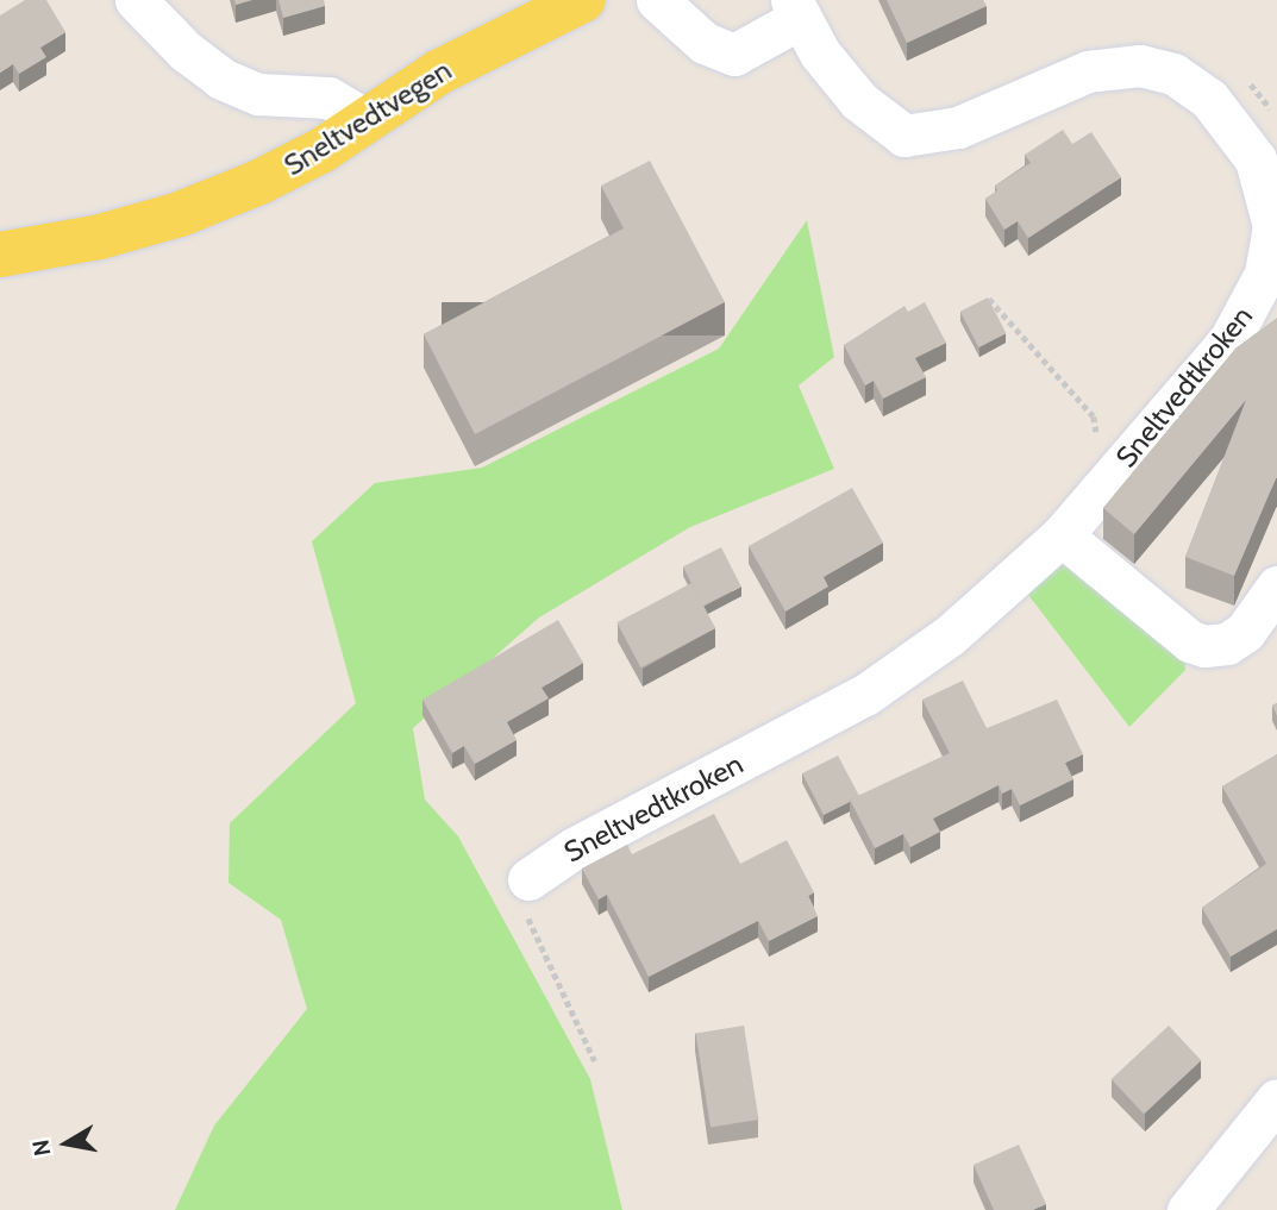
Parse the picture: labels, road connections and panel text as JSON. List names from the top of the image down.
{
  "streets": {
    "main road": ["Sneltvedtvegen"],
    "street": ["Sneltvedtkroken"]
  },
  "north": "left"
}
